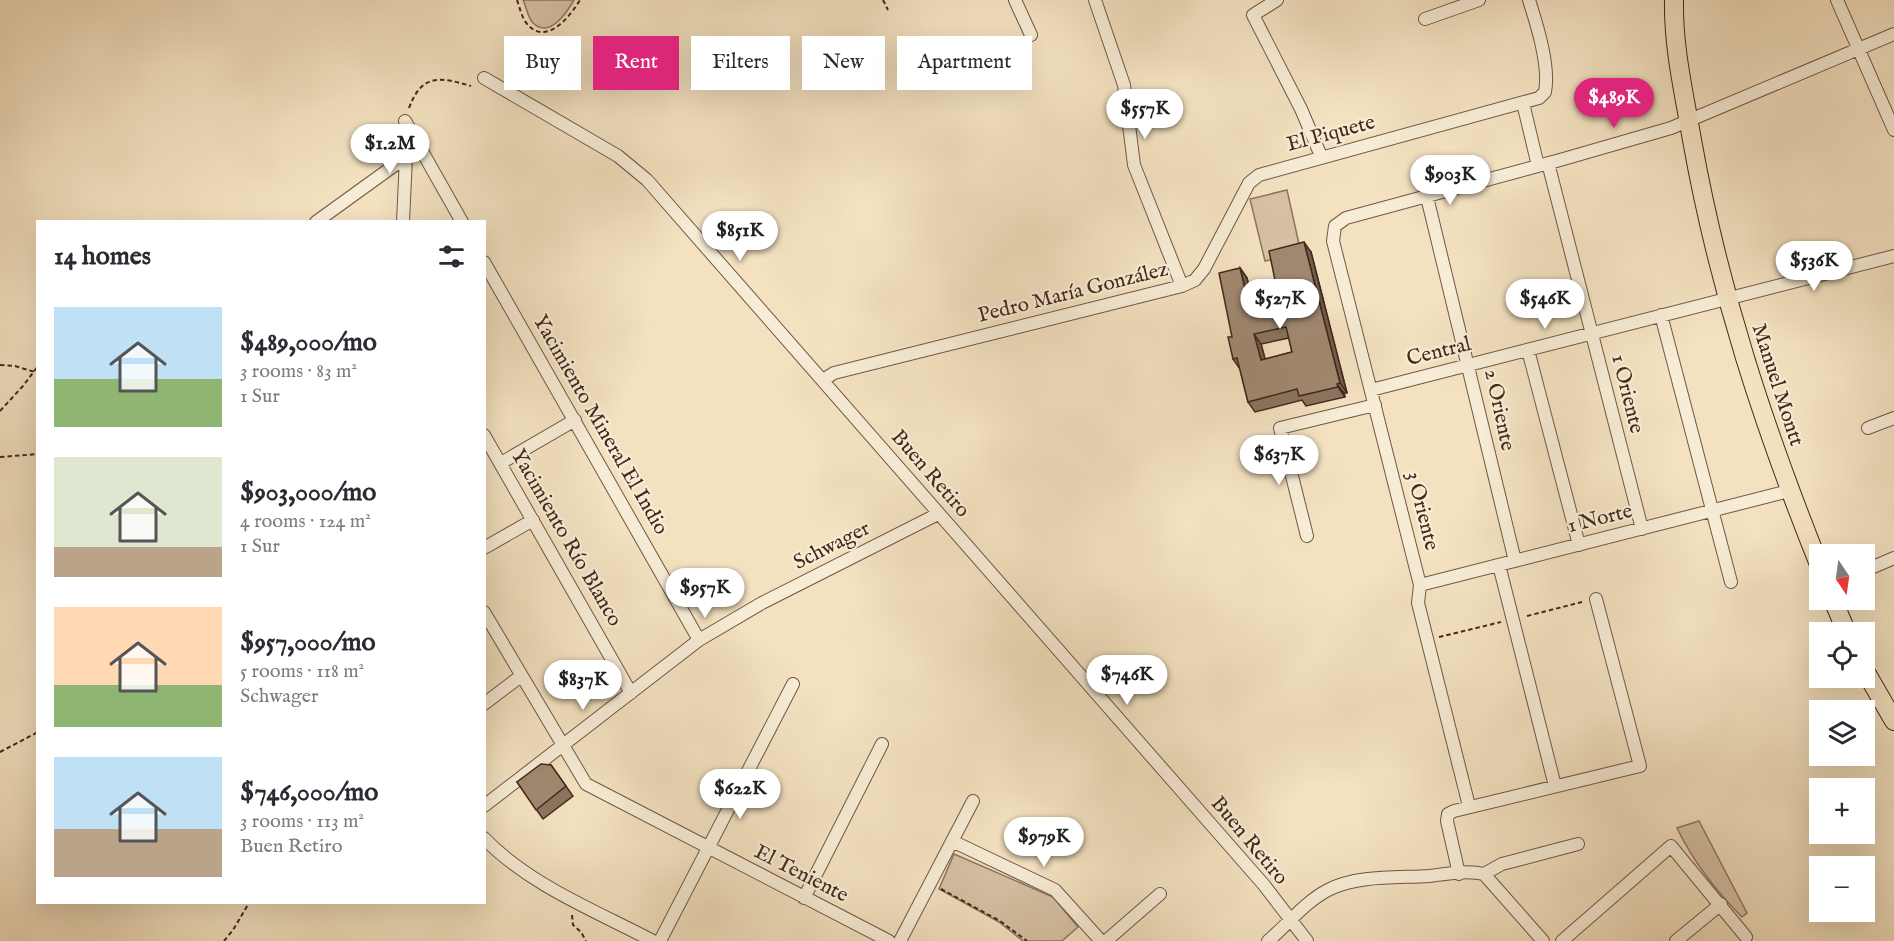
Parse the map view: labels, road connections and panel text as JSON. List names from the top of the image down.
{
  "streets": {
    "main road": ["Manuel Montt"],
    "street": [
      "El Piquete",
      "Pedro María González",
      "Central",
      "1 Oriente",
      "2 Oriente",
      "Yacimiento Mineral El Indio",
      "Buen Retiro",
      "3 Oriente",
      "1 Norte",
      "Yacimiento Río Blanco",
      "Schwager",
      "El Teniente"
    ]
  },
  "crossings": [
    ["El Piquete", "Pedro María González"],
    ["El Piquete", "1 Oriente"],
    ["Pedro María González", "Buen Retiro"],
    ["Central", "Manuel Montt"],
    ["Central", "1 Oriente"],
    ["Central", "2 Oriente"],
    ["Central", "3 Oriente"],
    ["Manuel Montt", "1 Norte"],
    ["1 Oriente", "1 Norte"],
    ["2 Oriente", "3 Oriente"],
    ["2 Oriente", "1 Norte"],
    ["Yacimiento Mineral El Indio", "Schwager"],
    ["Buen Retiro", "Schwager"],
    ["3 Oriente", "1 Norte"],
    ["Yacimiento Río Blanco", "Schwager"],
    ["Schwager", "El Teniente"]
  ],
  "north": "bottom",
  "page": {
    "chip": [
      "Buy",
      "Rent",
      "Filters",
      "New",
      "Apartment"
    ],
    "price": [
      "$489K",
      "$557K",
      "$1.2M",
      "$903K",
      "$851K",
      "$536K",
      "$527K",
      "$546K",
      "$637K",
      "$957K",
      "$746K",
      "$837K",
      "$622K",
      "$979K"
    ],
    "heading": "14 homes",
    "list": [
      {
        "name": "$489,000/mo",
        "note": "3 rooms · 83 m² · 1 Sur"
      },
      {
        "name": "$903,000/mo",
        "note": "4 rooms · 124 m² · 1 Sur"
      },
      {
        "name": "$957,000/mo",
        "note": "5 rooms · 118 m² · Schwager"
      },
      {
        "name": "$746,000/mo",
        "note": "3 rooms · 113 m² · Buen Retiro"
      }
    ],
    "map_buttons": ["+", "−"]
  }
}
